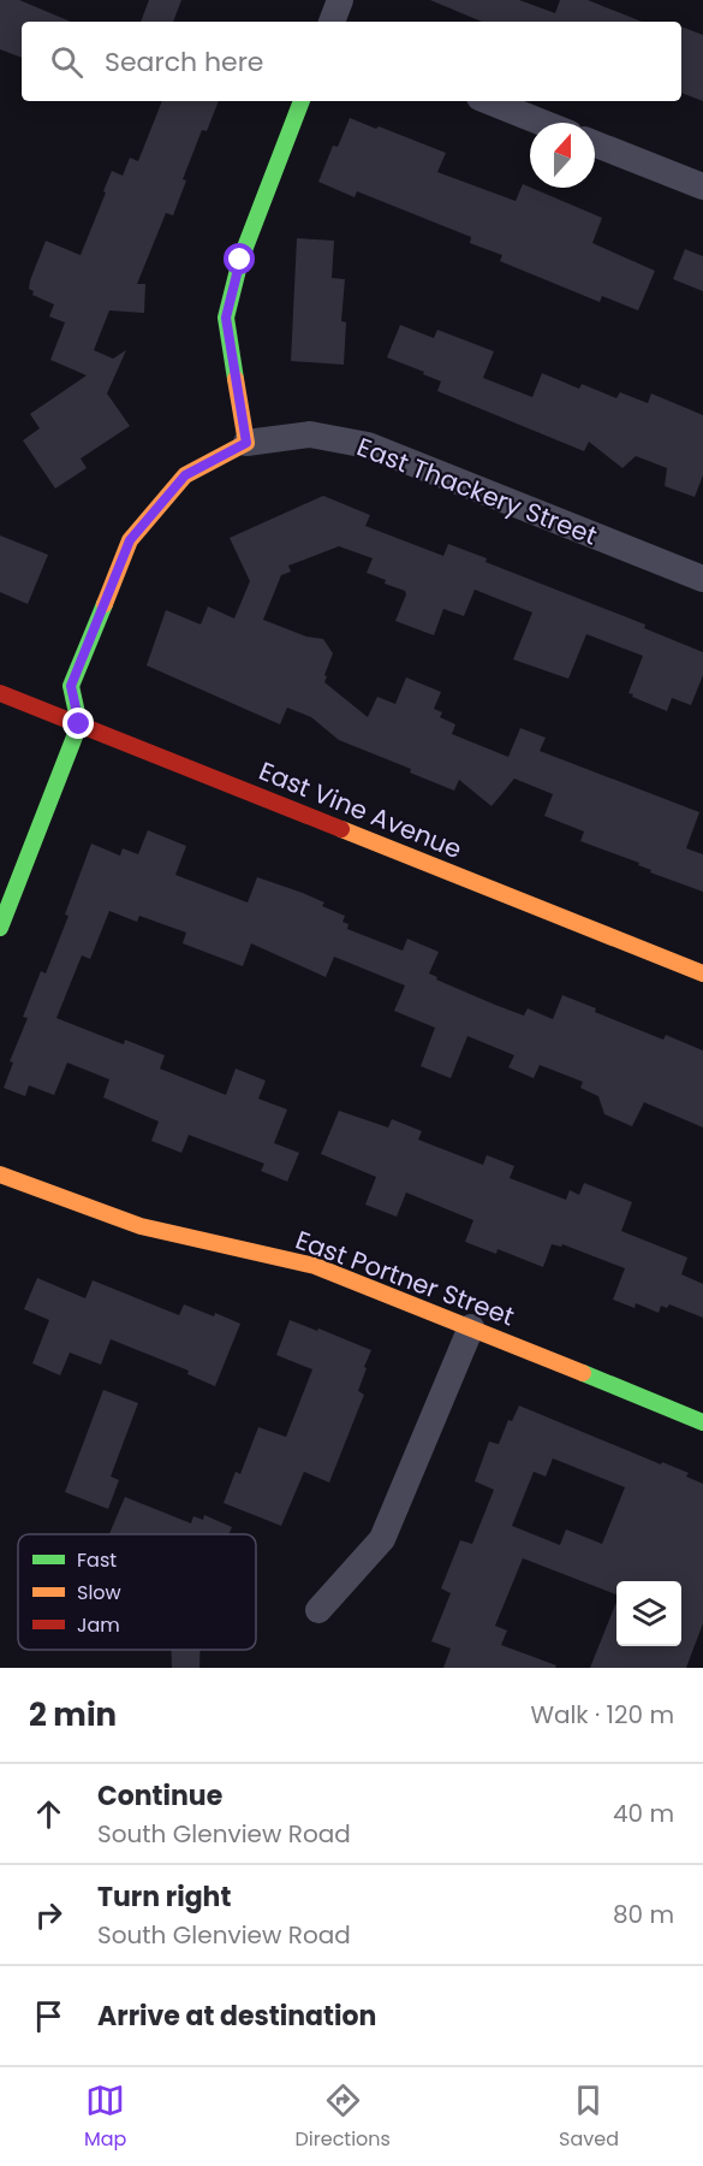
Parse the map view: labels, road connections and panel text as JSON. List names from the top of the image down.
{
  "streets": {
    "street": ["East Thackery Street", "East Vine Avenue", "East Portner Street"]
  },
  "legend": ["Fast", "Slow", "Jam"],
  "north": "top",
  "page": {
    "search": "Search here",
    "heading": ["2 min", "Walk · 120 m"],
    "list": [
      ["Continue", "South Glenview Road", "40 m"],
      ["Turn right", "South Glenview Road", "80 m"],
      "Arrive at destination"
    ],
    "nav": ["Map", "Directions", "Saved"]
  }
}
